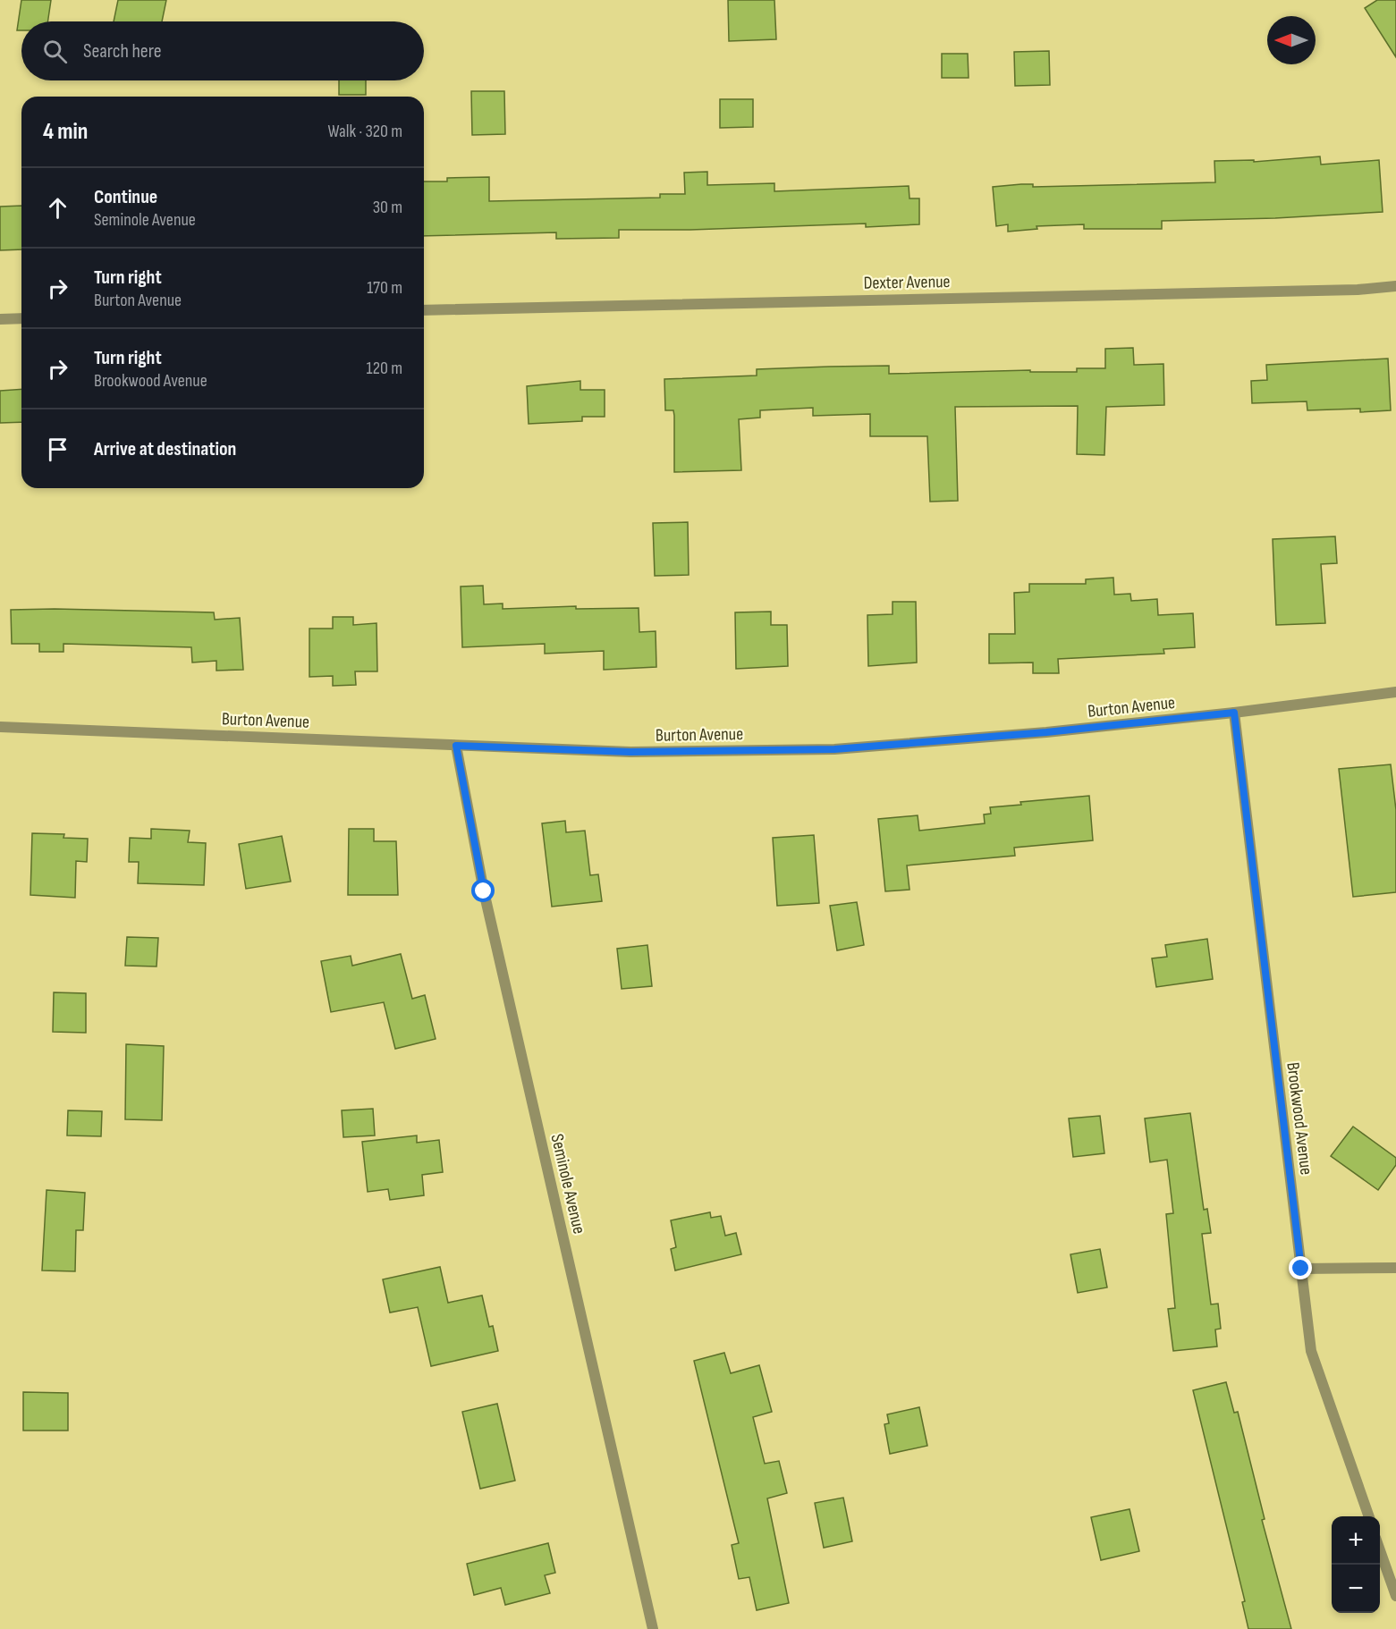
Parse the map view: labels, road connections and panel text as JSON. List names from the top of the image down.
{
  "streets": {
    "street": [
      "Dexter Avenue",
      "Burton Avenue",
      "Brookwood Avenue",
      "Seminole Avenue"
    ]
  },
  "crossings": [
    ["Burton Avenue", "Brookwood Avenue"],
    ["Burton Avenue", "Seminole Avenue"]
  ],
  "north": "left",
  "page": {
    "search": "Search here",
    "heading": ["4 min", "Walk · 320 m"],
    "list": [
      ["Continue", "Seminole Avenue", "30 m"],
      ["Turn right", "Burton Avenue", "170 m"],
      ["Turn right", "Brookwood Avenue", "120 m"],
      "Arrive at destination"
    ],
    "map_buttons": ["+", "−"]
  }
}
